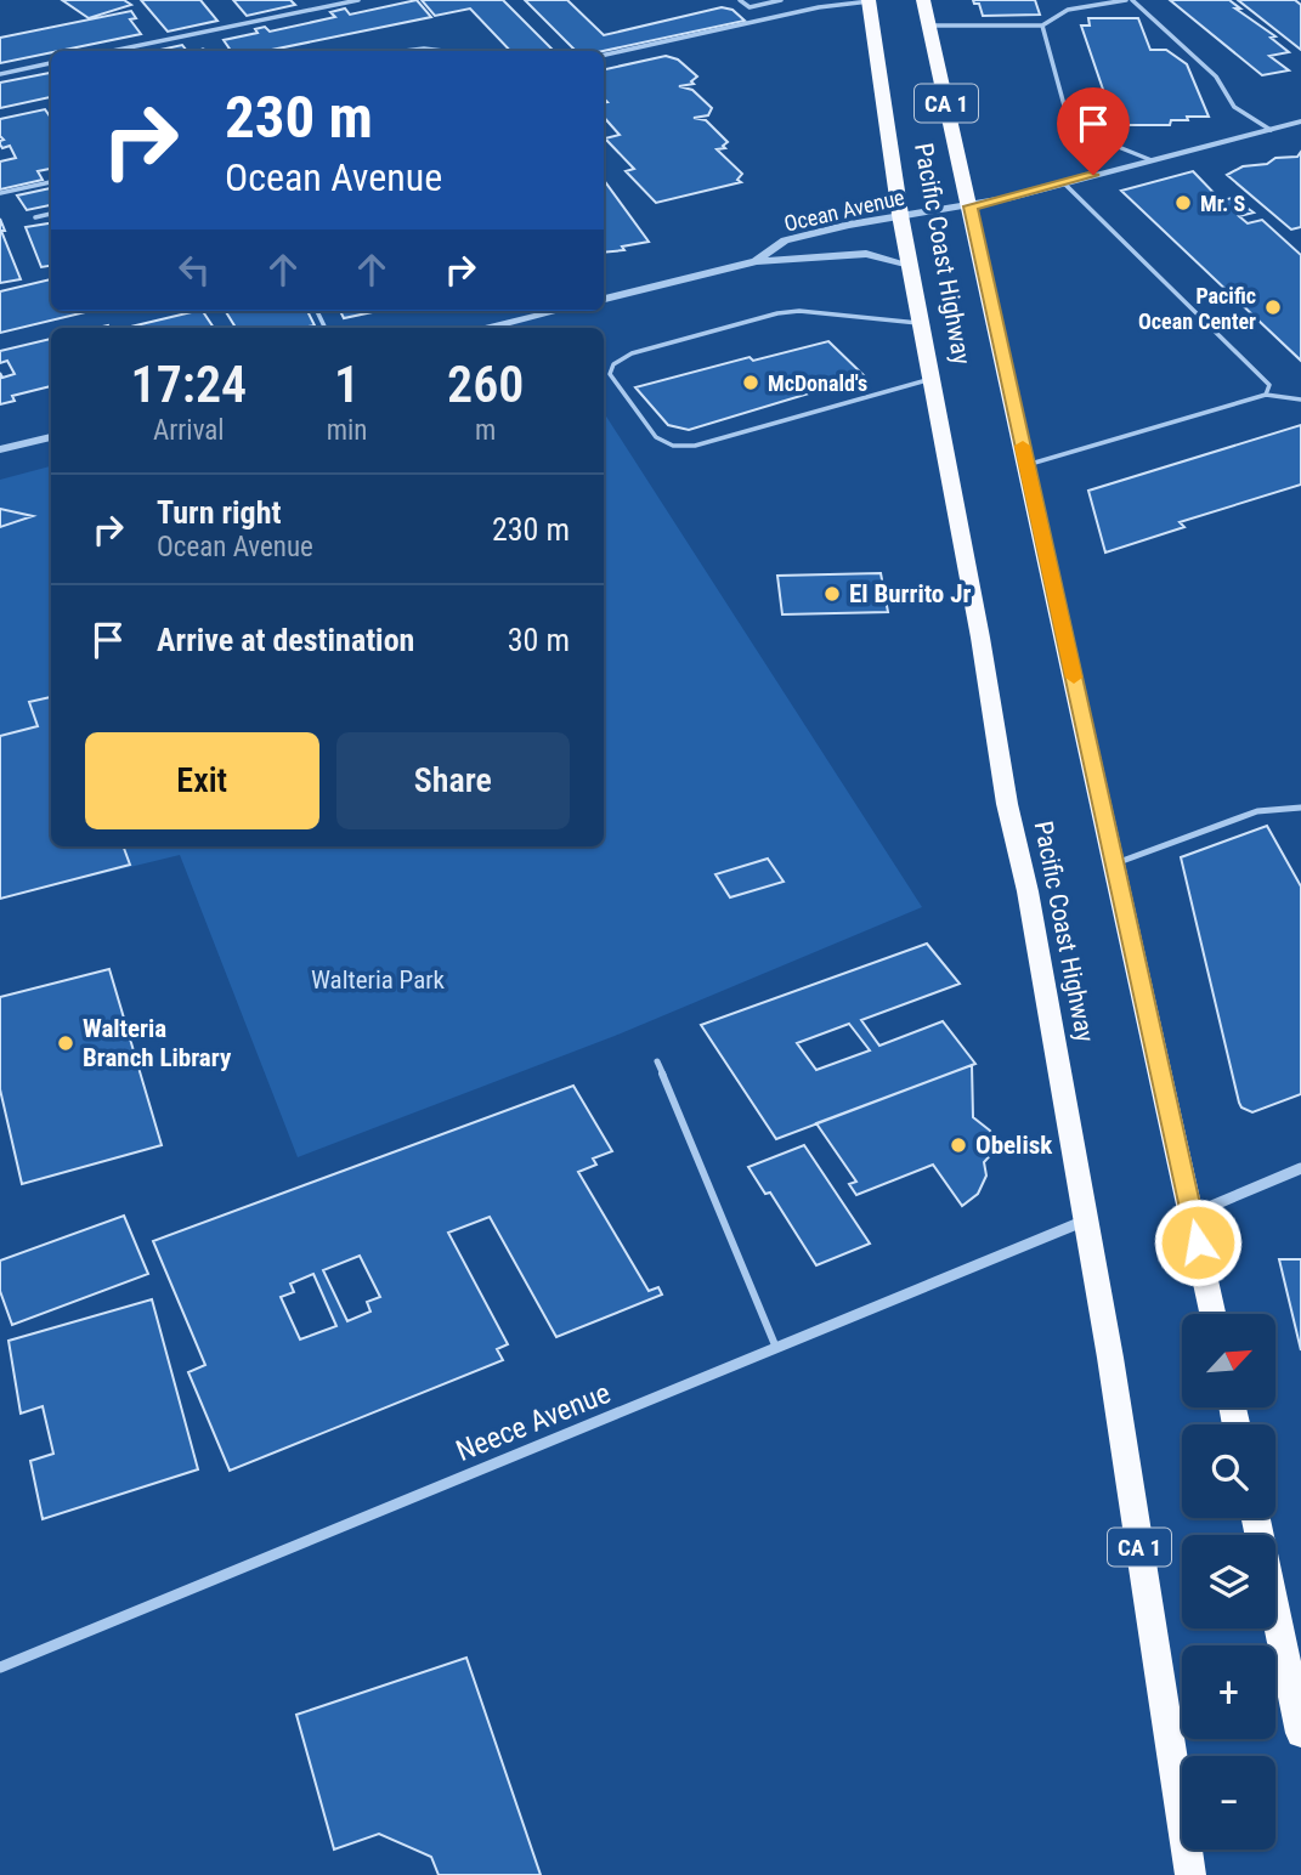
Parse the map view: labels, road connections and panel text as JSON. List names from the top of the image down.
{
  "streets": {
    "highway": ["CA 1", "Pacific Coast Highway"],
    "street": ["Ocean Avenue", "Neece Avenue"]
  },
  "crossings": [
    ["Ocean Avenue", "Pacific Coast Highway"],
    ["Pacific Coast Highway", "Neece Avenue"]
  ],
  "parks": ["Walteria Park"],
  "places": [
    "Mr. S",
    "Pacific Ocean Center",
    "McDonald's",
    "El Burrito Jr",
    "Walteria Branch Library",
    "Obelisk"
  ],
  "north": "top right",
  "page": {
    "turn": ["230 m", "Ocean Avenue"],
    "eta": [
      "17:24",
      "Arrival",
      "1",
      "min",
      "260",
      "m"
    ],
    "list": [
      {
        "name": "Turn right",
        "note": "Ocean Avenue",
        "value": "230 m"
      },
      {
        "name": "Arrive at destination",
        "value": "30 m"
      }
    ],
    "buttons": ["Exit", "Share"],
    "map_buttons": ["+", "−"]
  }
}
